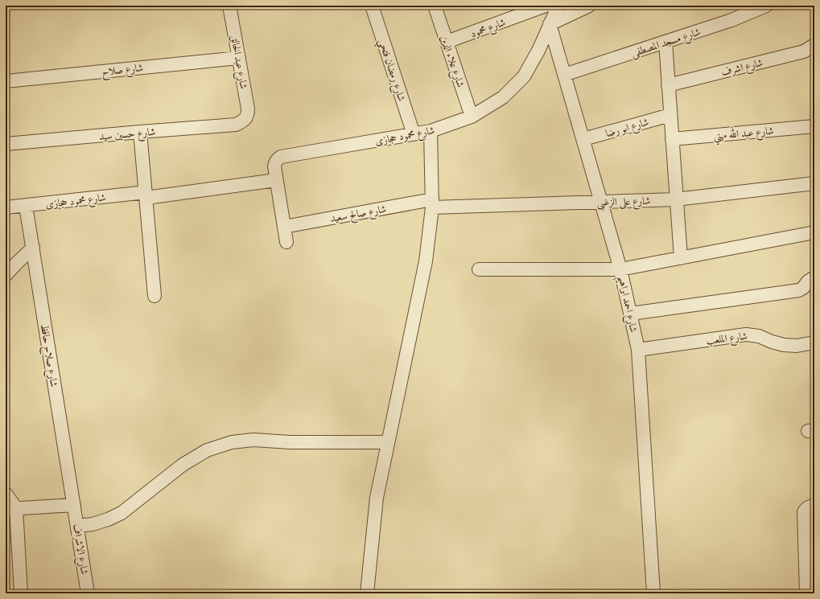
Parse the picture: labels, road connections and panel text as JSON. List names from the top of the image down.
{
  "streets": {
    "street": [
      "شارع محمود",
      "شارع مسجد المصطفى",
      "شارع علاء الدين",
      "شارع عبد الخالق",
      "شارع اشرف",
      "شارع صلاح",
      "شارع رمضان فتحي",
      "شارع ابو رضا",
      "شارع عبد الله مهني",
      "شارع حسين سيد",
      "شارع محمود حجازى",
      "شارع على الزغبى",
      "شارع صالح سعيد",
      "شارع احمد ابراهيم",
      "شارع الملعب",
      "شارع صلاح حافظ",
      "شارع الاشراف"
    ]
  },
  "crossings": [
    ["شارع محمود", "شارع علاء الدين"],
    ["شارع مسجد المصطفى", "شارع احمد ابراهيم"],
    ["شارع علاء الدين", "شارع محمود حجازى"],
    ["شارع عبد الخالق", "شارع صلاح"],
    ["شارع عبد الخالق", "شارع حسين سيد"],
    ["شارع رمضان فتحي", "شارع محمود حجازى"],
    ["شارع ابو رضا", "شارع احمد ابراهيم"],
    ["شارع محمود حجازى", "شارع صالح سعيد"],
    ["شارع محمود حجازى", "شارع احمد ابراهيم"],
    ["شارع محمود حجازى", "شارع صلاح حافظ"],
    ["شارع على الزغبى", "شارع صالح سعيد"],
    ["شارع على الزغبى", "شارع احمد ابراهيم"],
    ["شارع احمد ابراهيم", "شارع الملعب"],
    ["شارع صلاح حافظ", "شارع الاشراف"]
  ]
}
